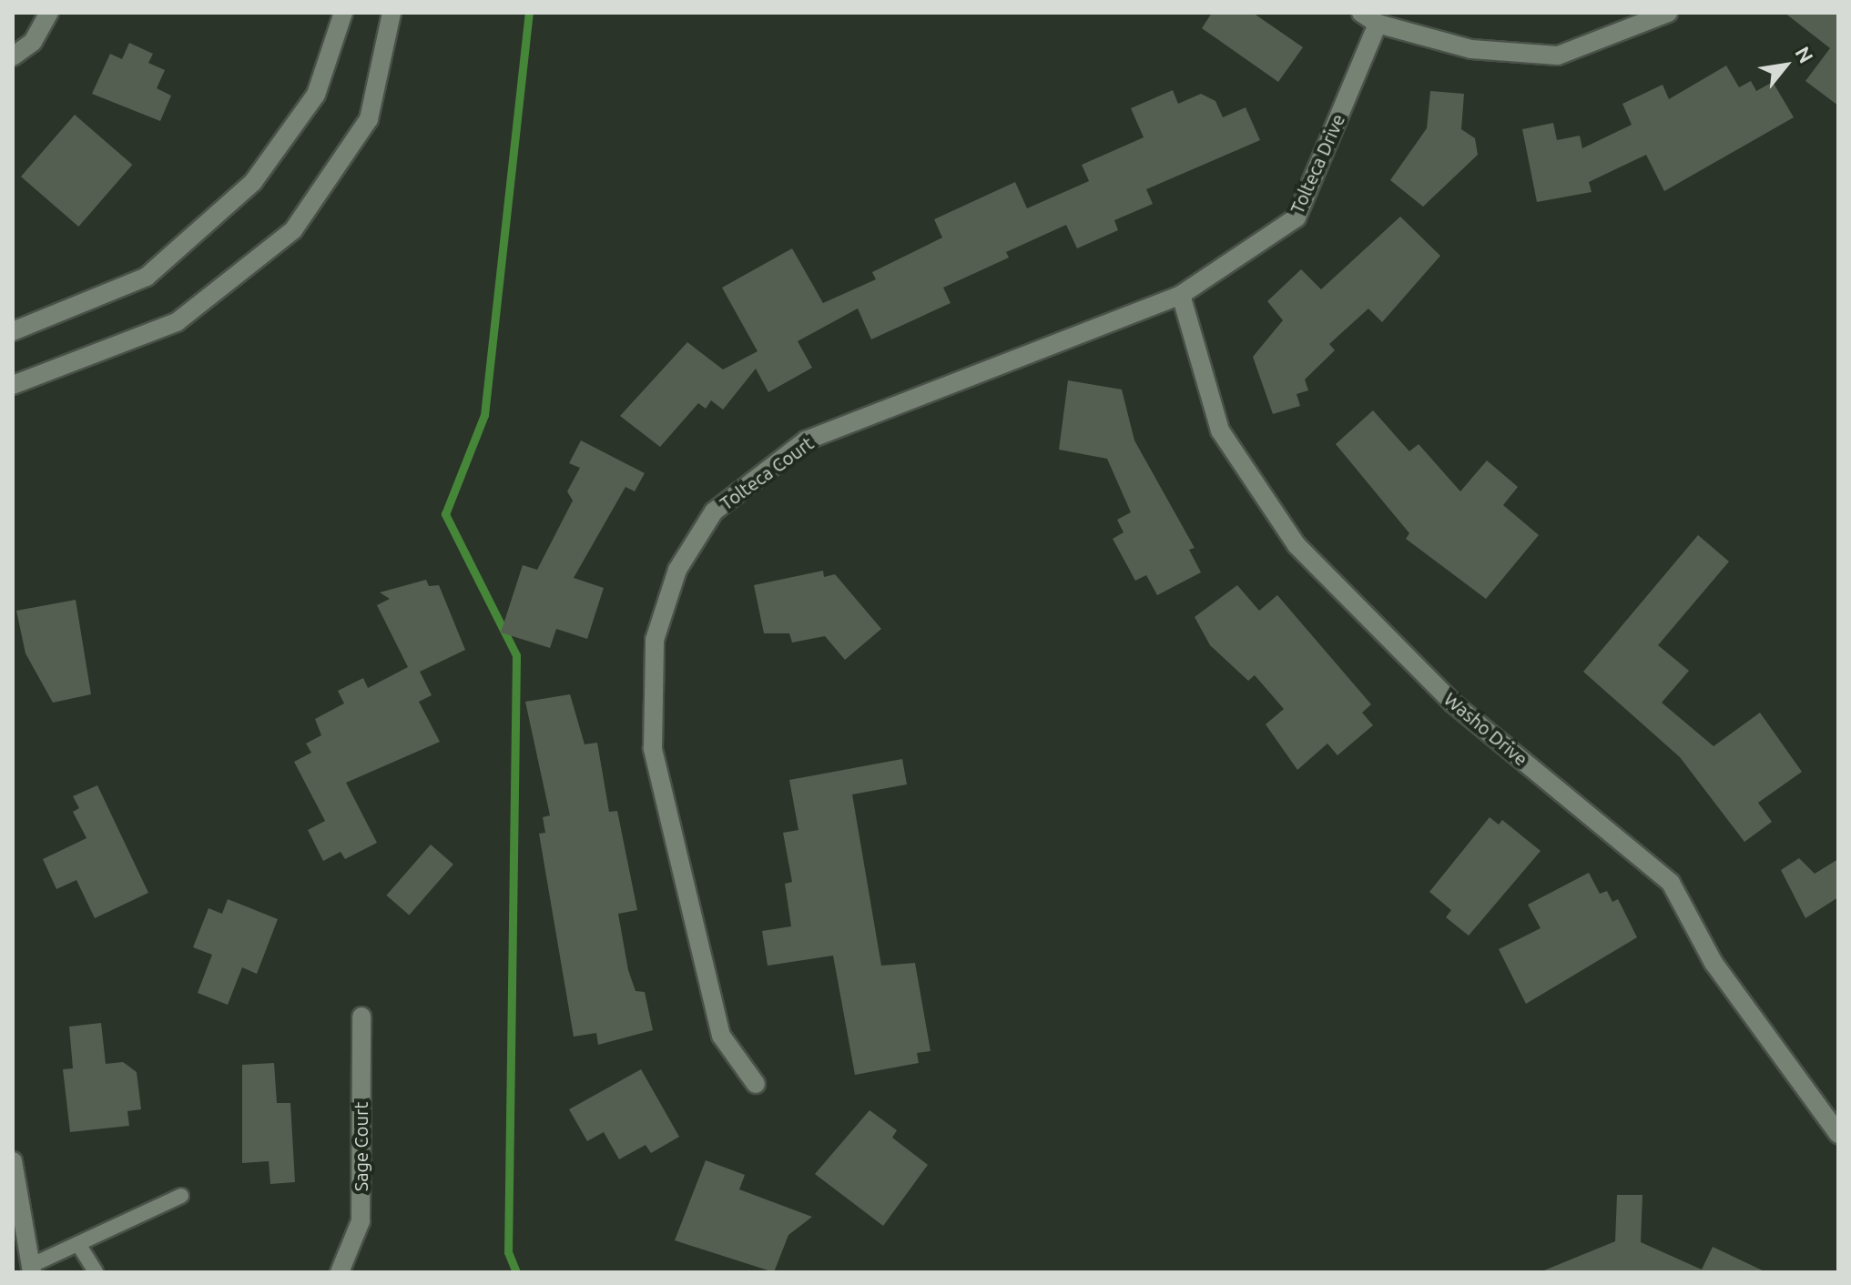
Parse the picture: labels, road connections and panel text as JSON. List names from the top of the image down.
{
  "streets": {
    "street": [
      "Tolteca Drive",
      "Tolteca Court",
      "Washo Drive",
      "Sage Court"
    ]
  },
  "crossings": [
    ["Tolteca Drive", "Tolteca Court"],
    ["Tolteca Drive", "Washo Drive"],
    ["Tolteca Court", "Washo Drive"]
  ],
  "north": "top right"
}
